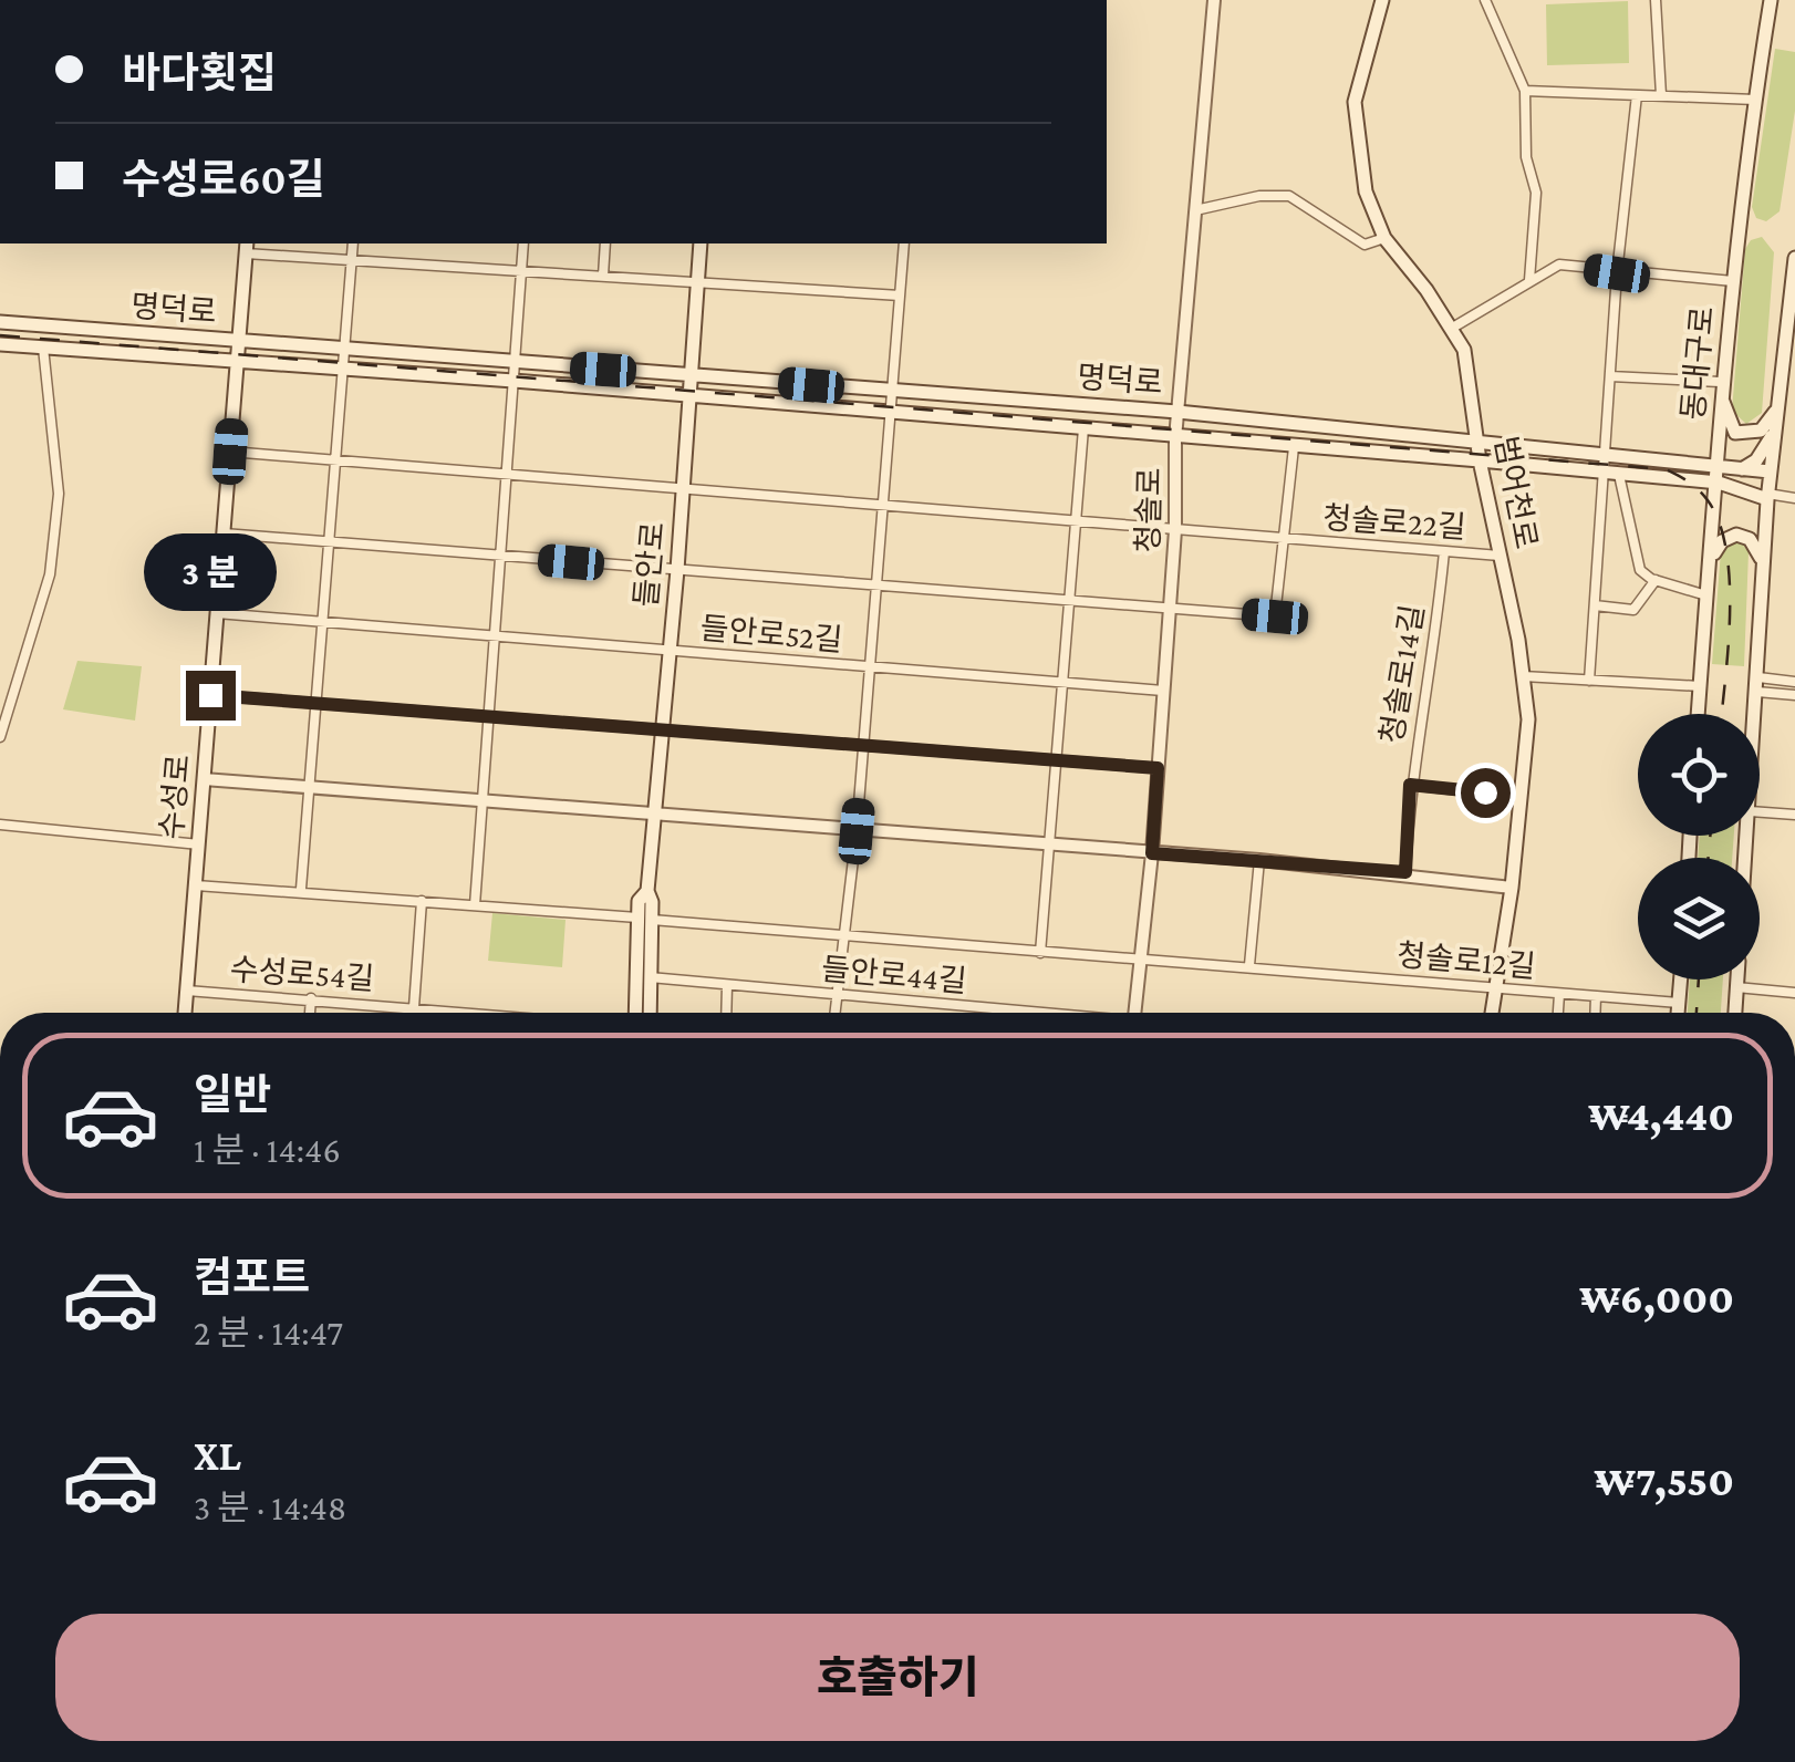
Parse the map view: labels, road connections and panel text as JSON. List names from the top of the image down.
{
  "streets": {
    "main road": [
      "명덕로",
      "동대구로",
      "범어천로",
      "들안로",
      "수성로"
    ],
    "street": [
      "청솔로",
      "청솔로22길",
      "들안로52길",
      "청솔로14길",
      "청솔로12길",
      "수성로54길",
      "들안로44길"
    ]
  },
  "crossings": [
    ["명덕로", "동대구로"],
    ["명덕로", "범어천로"],
    ["명덕로", "청솔로"],
    ["명덕로", "청솔로22길"],
    ["명덕로", "들안로"],
    ["명덕로", "들안로52길"],
    ["명덕로", "수성로"],
    ["범어천로", "청솔로22길"],
    ["범어천로", "청솔로12길"],
    ["청솔로", "청솔로22길"],
    ["청솔로", "들안로52길"],
    ["청솔로", "청솔로12길"],
    ["청솔로22길", "들안로"],
    ["청솔로22길", "들안로52길"],
    ["청솔로22길", "청솔로14길"],
    ["청솔로22길", "수성로"],
    ["들안로", "들안로52길"],
    ["들안로", "청솔로12길"],
    ["들안로", "들안로44길"],
    ["들안로52길", "수성로"],
    ["수성로", "청솔로12길"],
    ["수성로", "수성로54길"],
    ["청솔로12길", "수성로54길"]
  ],
  "page": {
    "banner": ["바다횟집", "수성로60길"],
    "bubble": "3 분",
    "list": [
      {
        "name": "일반",
        "note": "1 분 · 14:46",
        "value": "₩4,440"
      },
      {
        "name": "컴포트",
        "note": "2 분 · 14:47",
        "value": "₩6,000"
      },
      {
        "name": "XL",
        "note": "3 분 · 14:48",
        "value": "₩7,550"
      }
    ],
    "buttons": "호출하기"
  }
}
